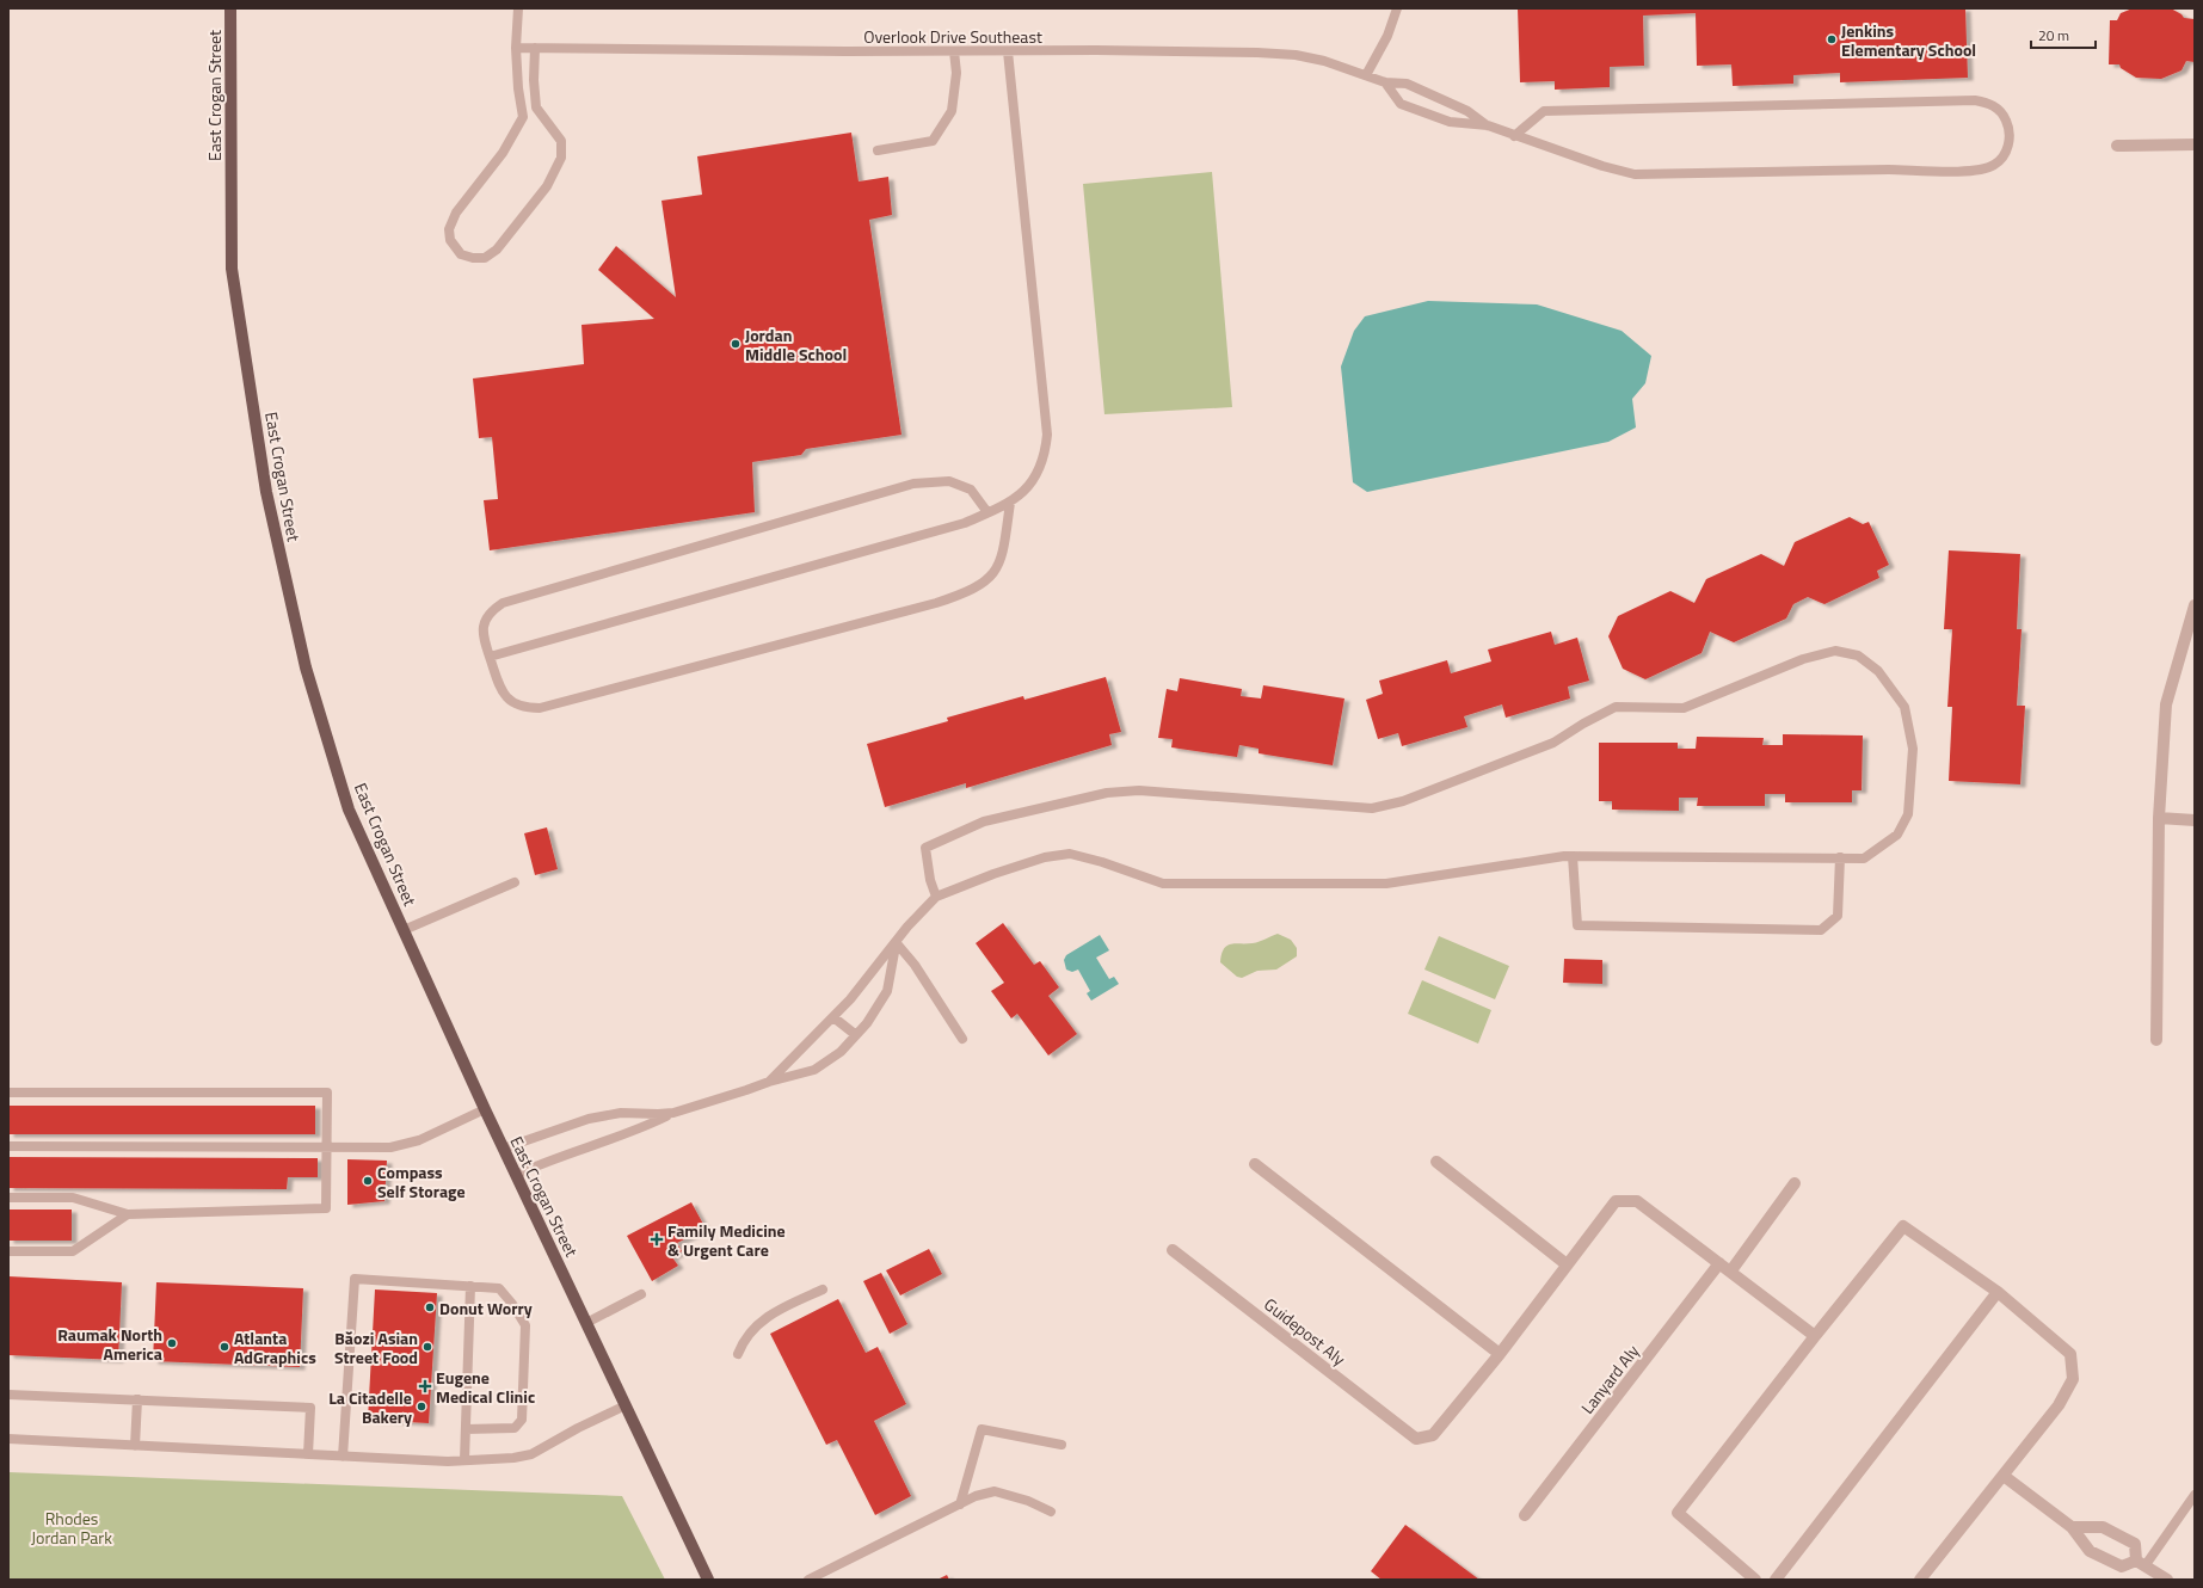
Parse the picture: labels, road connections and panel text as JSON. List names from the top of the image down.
{
  "streets": {
    "main road": ["East Crogan Street"],
    "street": ["Guidepost Aly", "Lanyard Aly"],
    "lane": ["Overlook Drive Southeast"]
  },
  "parks": ["Rhodes Jordan Park"],
  "places": {
    "other": [
      "Jenkins Elementary School",
      "Jordan Middle School",
      "Compass Self Storage",
      "Donut Worry",
      "Raumak North America",
      "Atlanta AdGraphics",
      "Băozi Asian Street Food",
      "La Citadelle Bakery"
    ],
    "health": ["Family Medicine & Urgent Care", "Eugene Medical Clinic"]
  },
  "scale_bar": "20 m"
}
